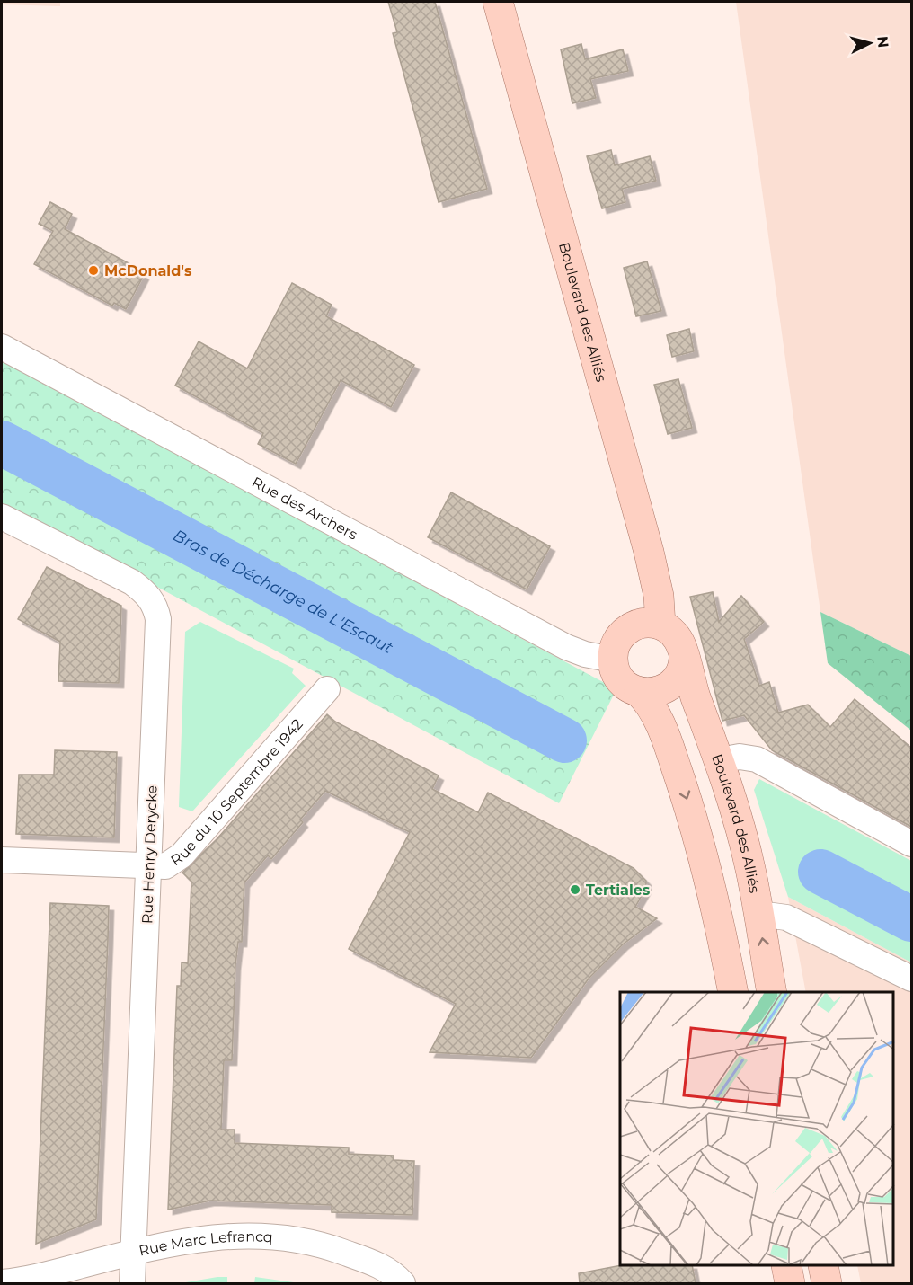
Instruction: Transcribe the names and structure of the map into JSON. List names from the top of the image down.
{
  "streets": {
    "main road": ["Boulevard des Alliés"],
    "street": [
      "Rue des Archers",
      "Rue du 10 Septembre 1942",
      "Rue Henry Derycke",
      "Rue Marc Lefrancq"
    ]
  },
  "crossings": [
    ["Boulevard des Alliés", "Rue des Archers"],
    ["Rue du 10 Septembre 1942", "Rue Henry Derycke"],
    ["Rue Henry Derycke", "Rue Marc Lefrancq"]
  ],
  "water": ["Bras de Décharge de L'Escaut"],
  "places": ["McDonald's", "Tertiales"],
  "north": "right"
}
